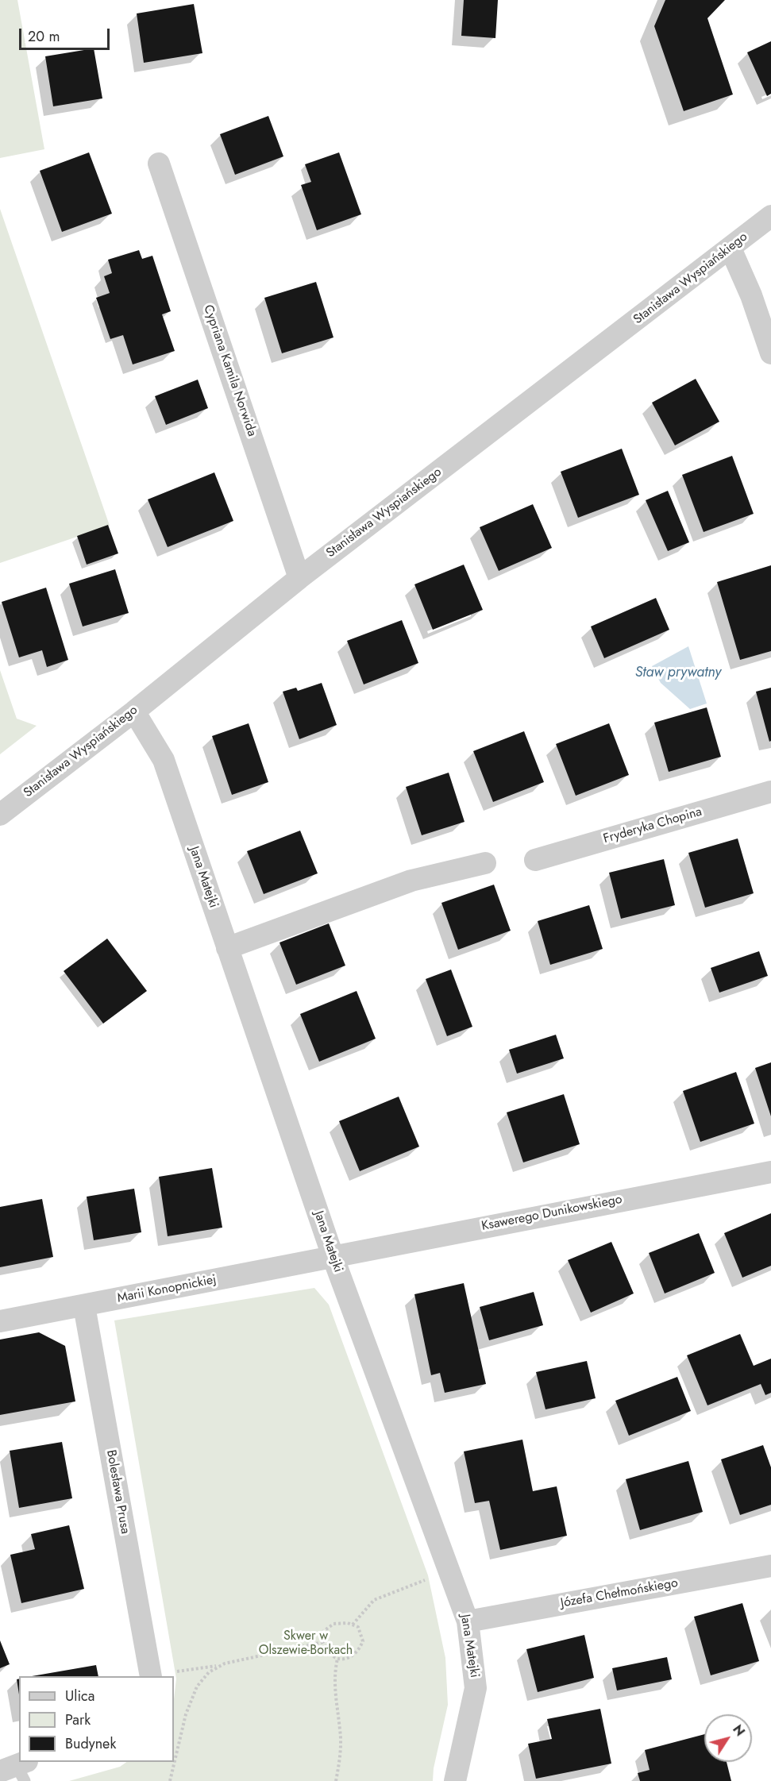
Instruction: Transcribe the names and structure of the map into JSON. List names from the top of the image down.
{
  "streets": {
    "street": [
      "Stanisława Wyspiańskiego",
      "Cypriana Kamila Norwida",
      "Fryderyka Chopina",
      "Jana Matejki",
      "Ksawerego Dunikowskiego",
      "Marii Konopnickiej",
      "Bolesława Prusa",
      "Józefa Chełmońskiego"
    ]
  },
  "crossings": [
    ["Stanisława Wyspiańskiego", "Cypriana Kamila Norwida"],
    ["Stanisława Wyspiańskiego", "Jana Matejki"],
    ["Jana Matejki", "Ksawerego Dunikowskiego"],
    ["Jana Matejki", "Marii Konopnickiej"],
    ["Jana Matejki", "Józefa Chełmońskiego"],
    ["Ksawerego Dunikowskiego", "Marii Konopnickiej"],
    ["Marii Konopnickiej", "Bolesława Prusa"]
  ],
  "water": ["Staw prywatny"],
  "parks": ["Skwer w Olszewie-Borkach"],
  "legend": ["Ulica", "Park", "Budynek"],
  "scale_bar": "20 m",
  "north": "top right"
}
